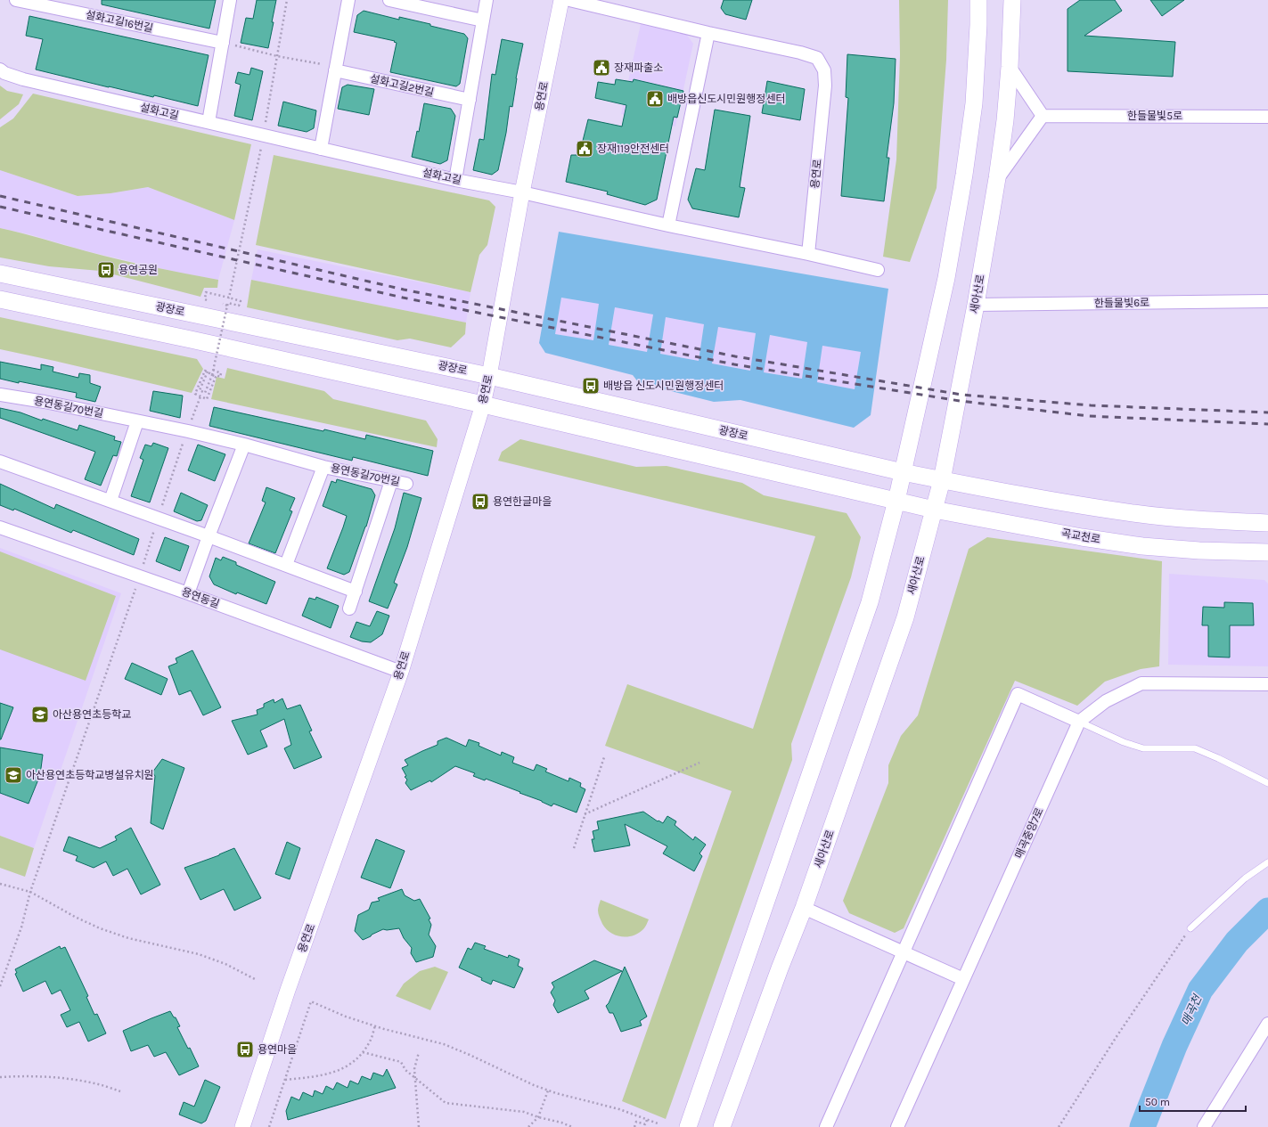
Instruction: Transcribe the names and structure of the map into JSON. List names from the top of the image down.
{
  "streets": {
    "main road": ["새아산로", "광장로", "곡교천로"],
    "street": [
      "설화고길16번길",
      "설화고길2번길",
      "용연로",
      "설화고길",
      "한들물빛5로",
      "한들물빛6로",
      "용연동길70번길",
      "용연동길",
      "매곡중앙7로"
    ]
  },
  "crossings": [
    ["용연로", "설화고길"],
    ["용연로", "광장로"],
    ["용연로", "용연동길"],
    ["새아산로", "한들물빛6로"],
    ["새아산로", "곡교천로"]
  ],
  "water": ["매곡천"],
  "places": {
    "public building": ["장재파출소", "배방읍신도시민원행정센터", "장재119안전센터"],
    "bus stop": [
      "용연공원",
      "배방읍 신도시민원행정센터",
      "용연한글마을",
      "용연마을"
    ],
    "school or university": ["아산용연초등학교", "아산용연초등학교병설유치원"]
  },
  "scale_bar": "50 m"
}
